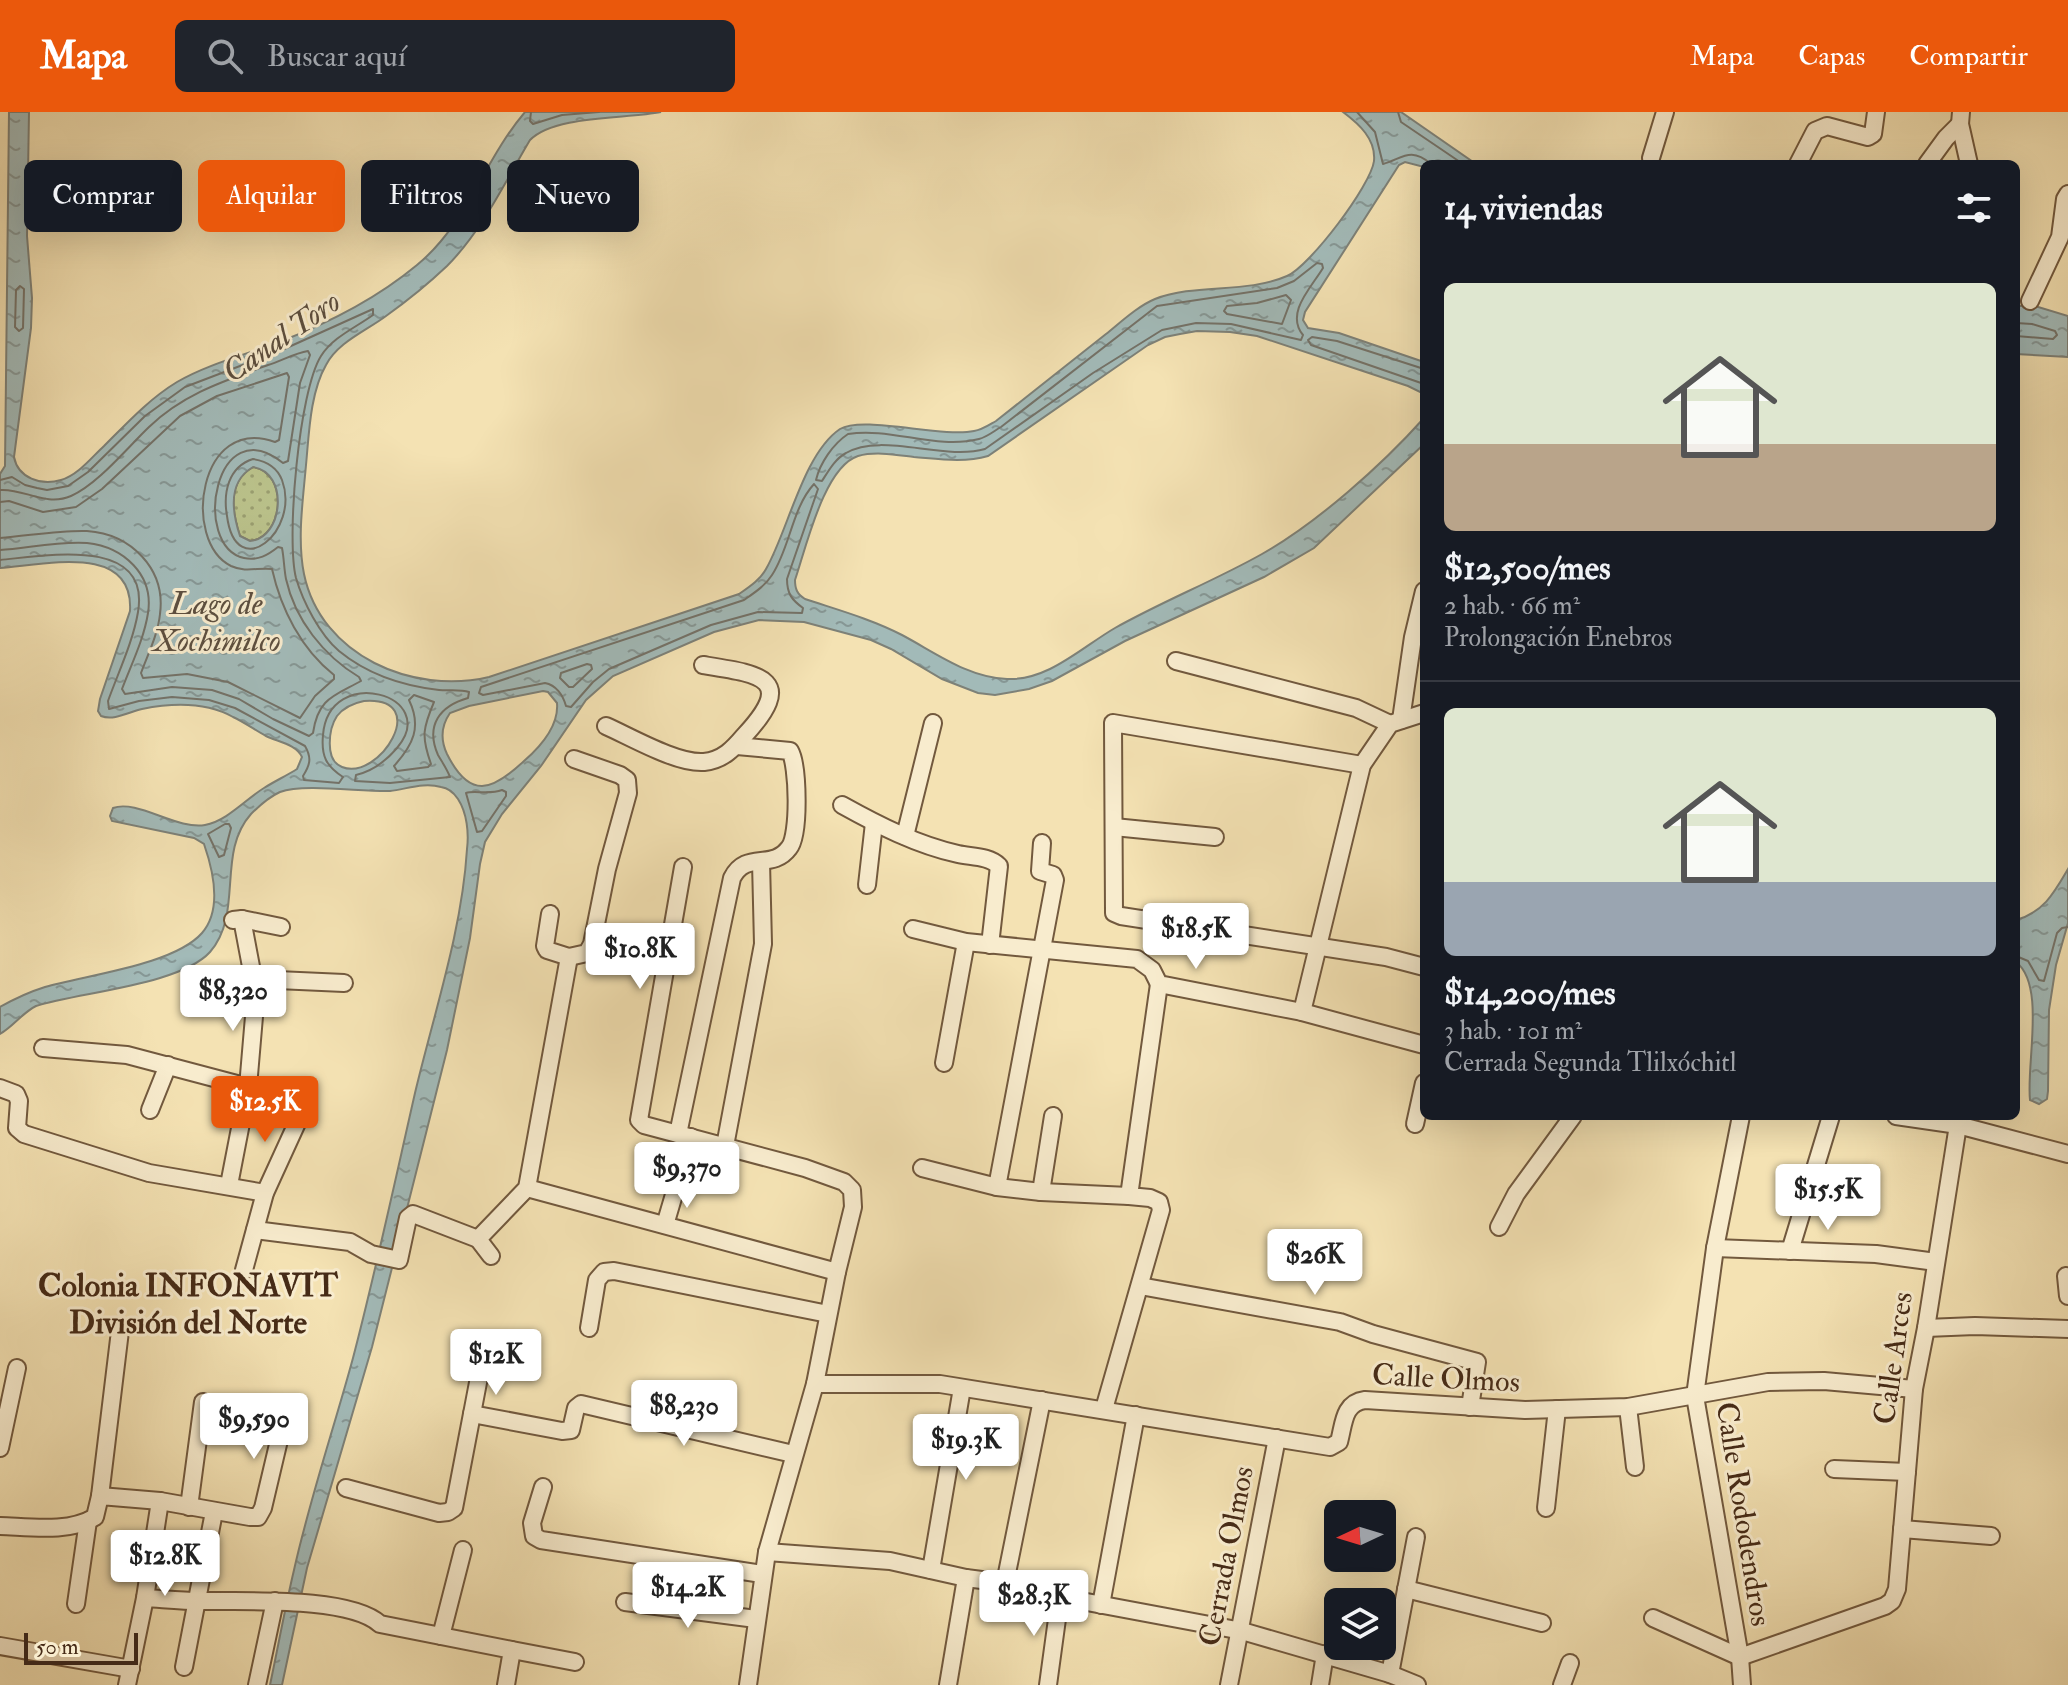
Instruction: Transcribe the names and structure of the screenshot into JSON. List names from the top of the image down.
{
  "streets": {
    "street": [
      "Calle Arces",
      "Calle Olmos",
      "Calle Rododendros",
      "Cerrada Olmos"
    ]
  },
  "crossings": [
    ["Calle Arces", "Calle Olmos"],
    ["Calle Arces", "Calle Rododendros"],
    ["Calle Olmos", "Calle Rododendros"],
    ["Calle Olmos", "Cerrada Olmos"]
  ],
  "districts": ["Colonia INFONAVIT División del Norte"],
  "water": ["Canal Toro", "Lago de Xochimilco"],
  "scale_bar": "50 m",
  "north": "left",
  "page": {
    "header": "Mapa",
    "search": "Buscar aquí",
    "nav": ["Mapa", "Capas", "Compartir"],
    "chip": [
      "Comprar",
      "Alquilar",
      "Filtros",
      "Nuevo"
    ],
    "heading": "14 viviendas",
    "list": [
      {
        "name": "$12,500/mes",
        "note": "2 hab. · 66 m² · Prolongación Enebros"
      },
      {
        "name": "$14,200/mes",
        "note": "3 hab. · 101 m² · Cerrada Segunda Tlilxóchitl"
      }
    ],
    "price": [
      "$18.5K",
      "$10.8K",
      "$8,320",
      "$12.5K",
      "$9,370",
      "$15.5K",
      "$26K",
      "$12K",
      "$8,230",
      "$9,590",
      "$19.3K",
      "$12.8K",
      "$14.2K",
      "$28.3K"
    ],
    "scale": "50 m"
  }
}
